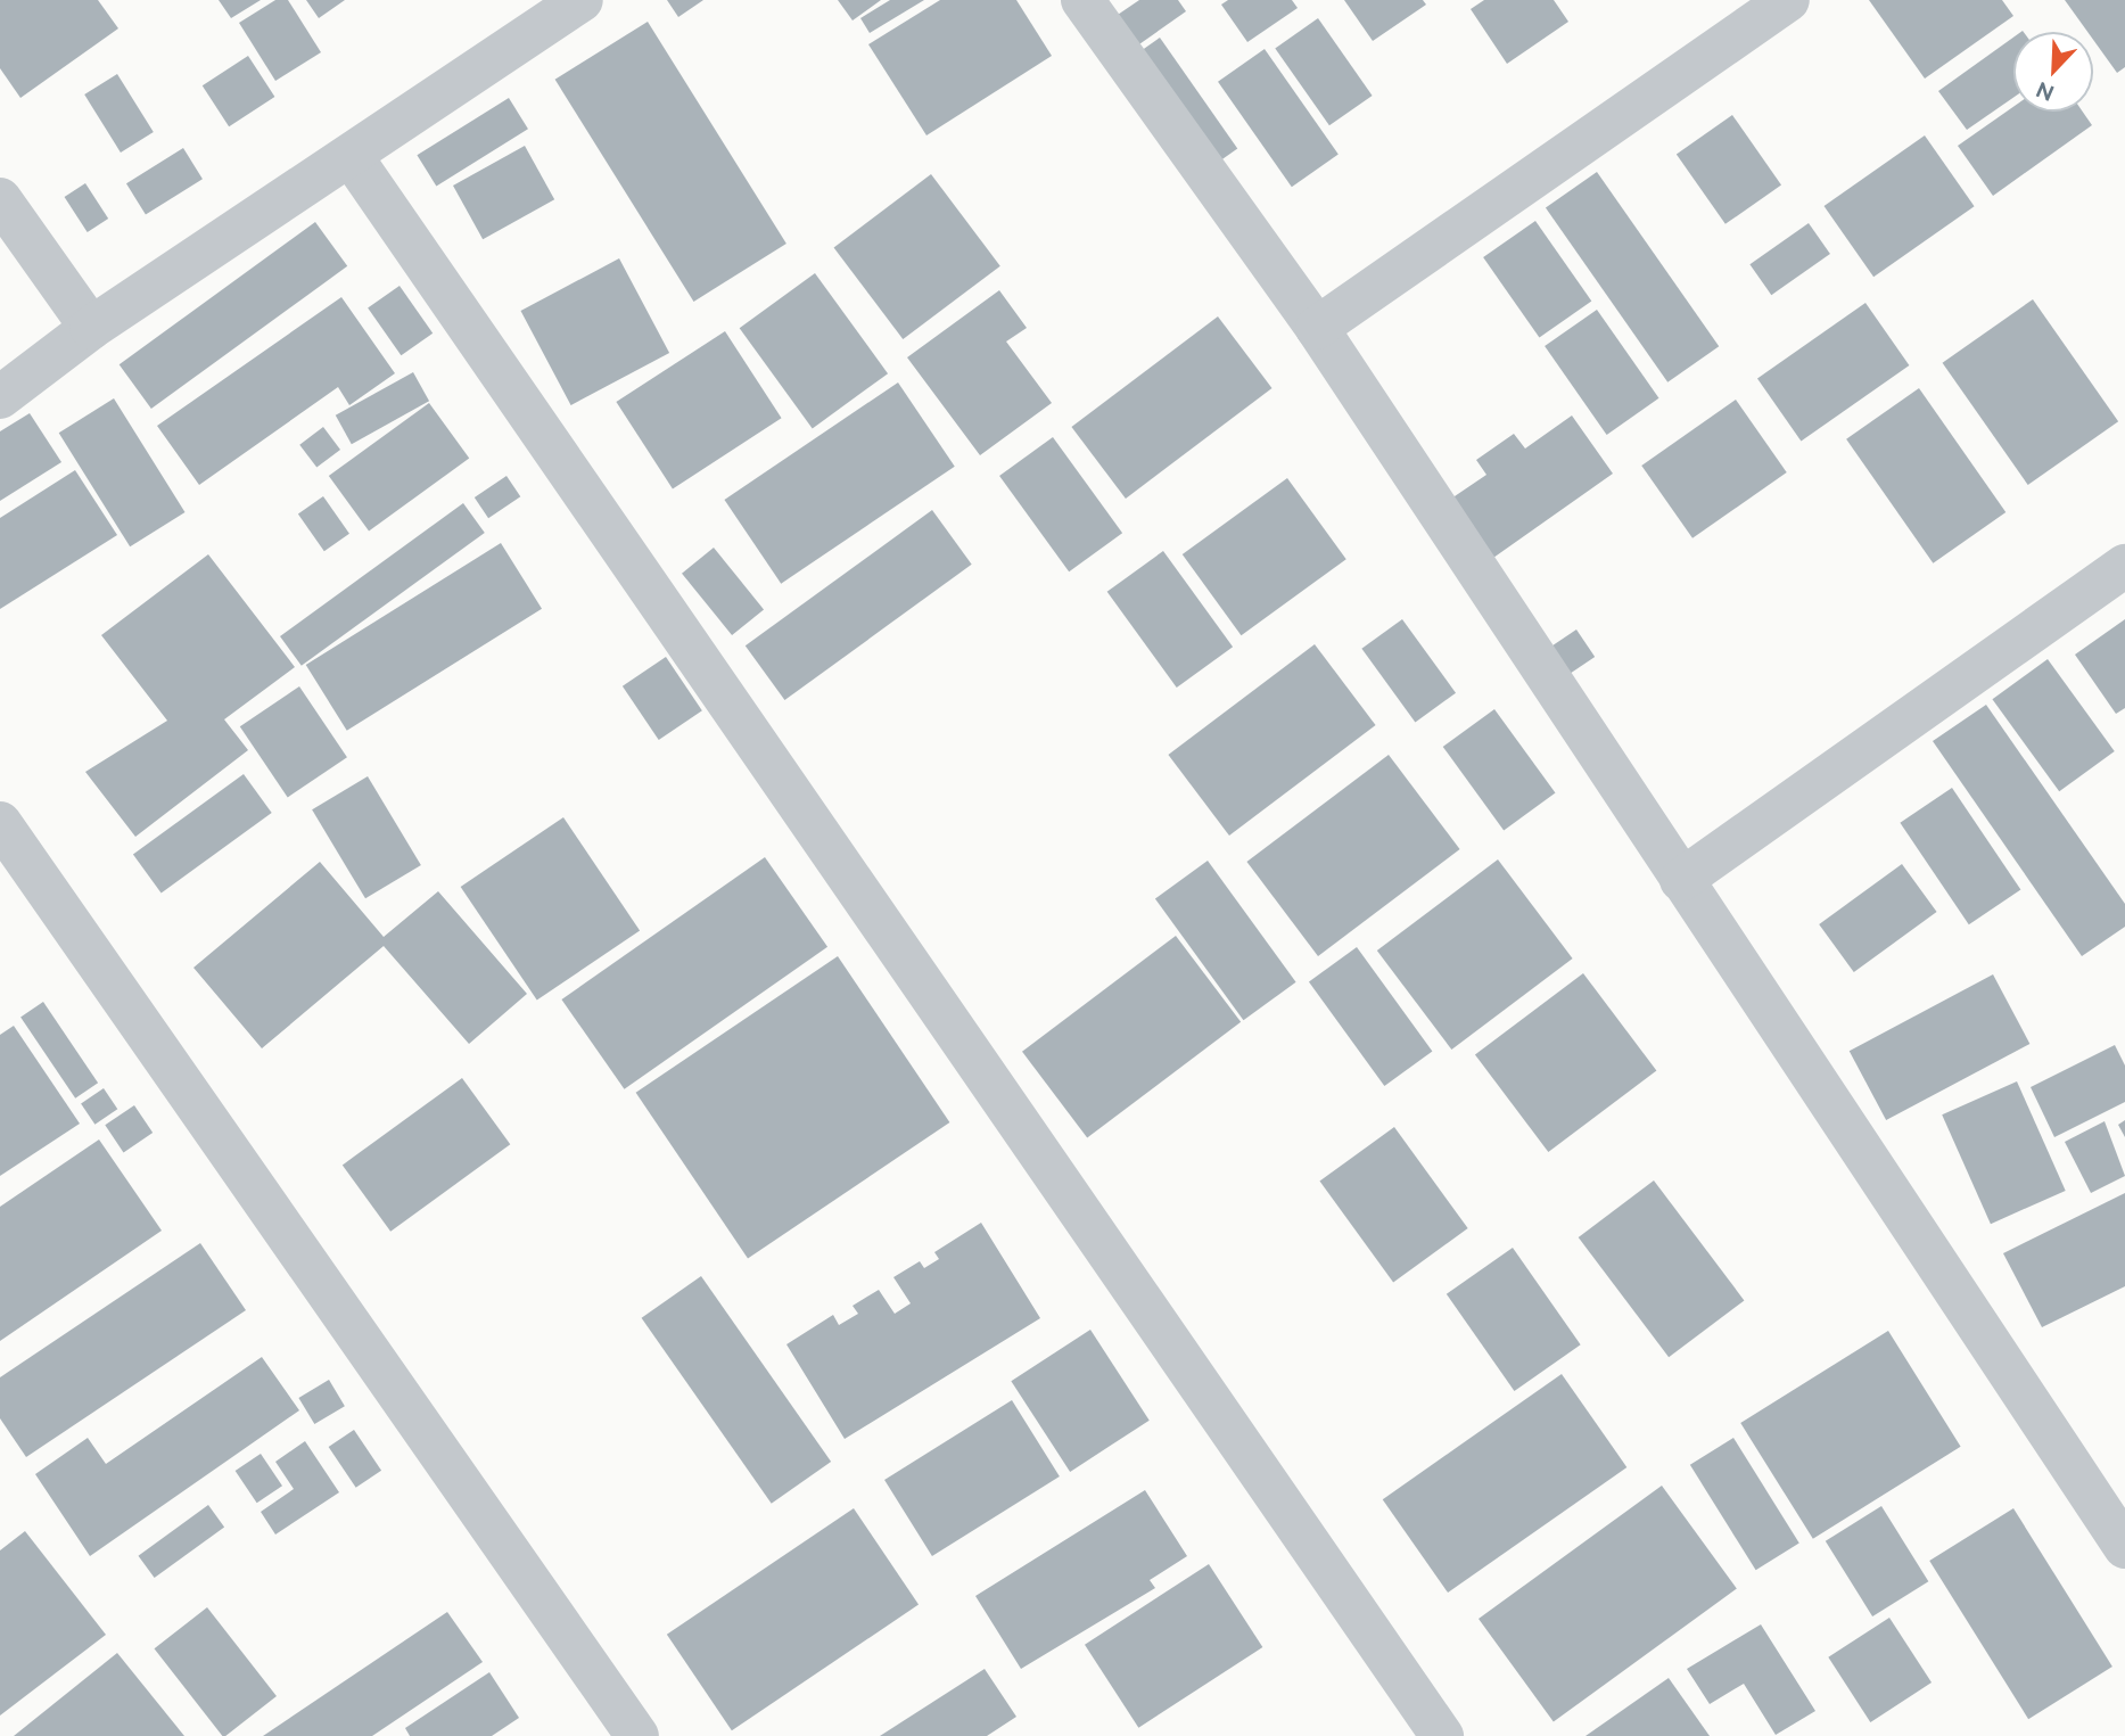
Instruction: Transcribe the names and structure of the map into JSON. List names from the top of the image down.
{
  "north": "bottom left"
}
